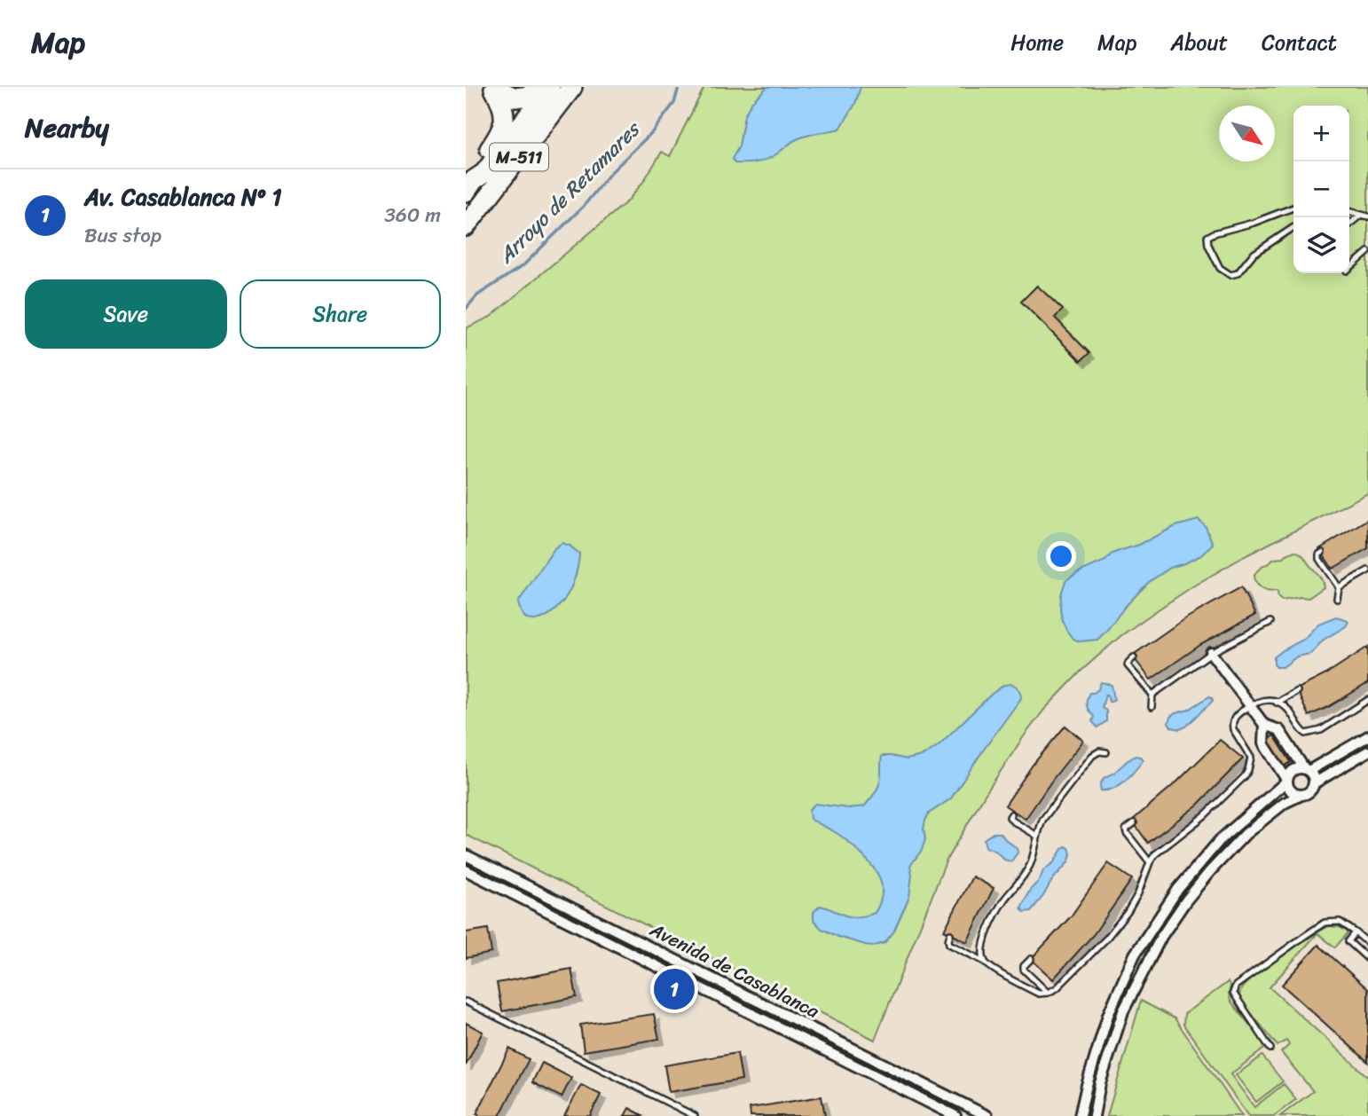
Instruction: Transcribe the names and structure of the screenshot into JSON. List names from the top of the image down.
{
  "streets": {
    "highway": ["M-511"],
    "street": ["Avenida de Casablanca"]
  },
  "water": ["Arroyo de Retamares"],
  "north": "bottom right",
  "page": {
    "header": "Map",
    "nav": [
      "Home",
      "Map",
      "About",
      "Contact"
    ],
    "heading": "Nearby",
    "map_buttons": ["+", "−"],
    "list": [
      {
        "mark": "1",
        "name": "Av. Casablanca Nº 1",
        "note": "Bus stop",
        "value": "360 m"
      }
    ],
    "buttons": ["Save", "Share"],
    "pins": "1"
  }
}
